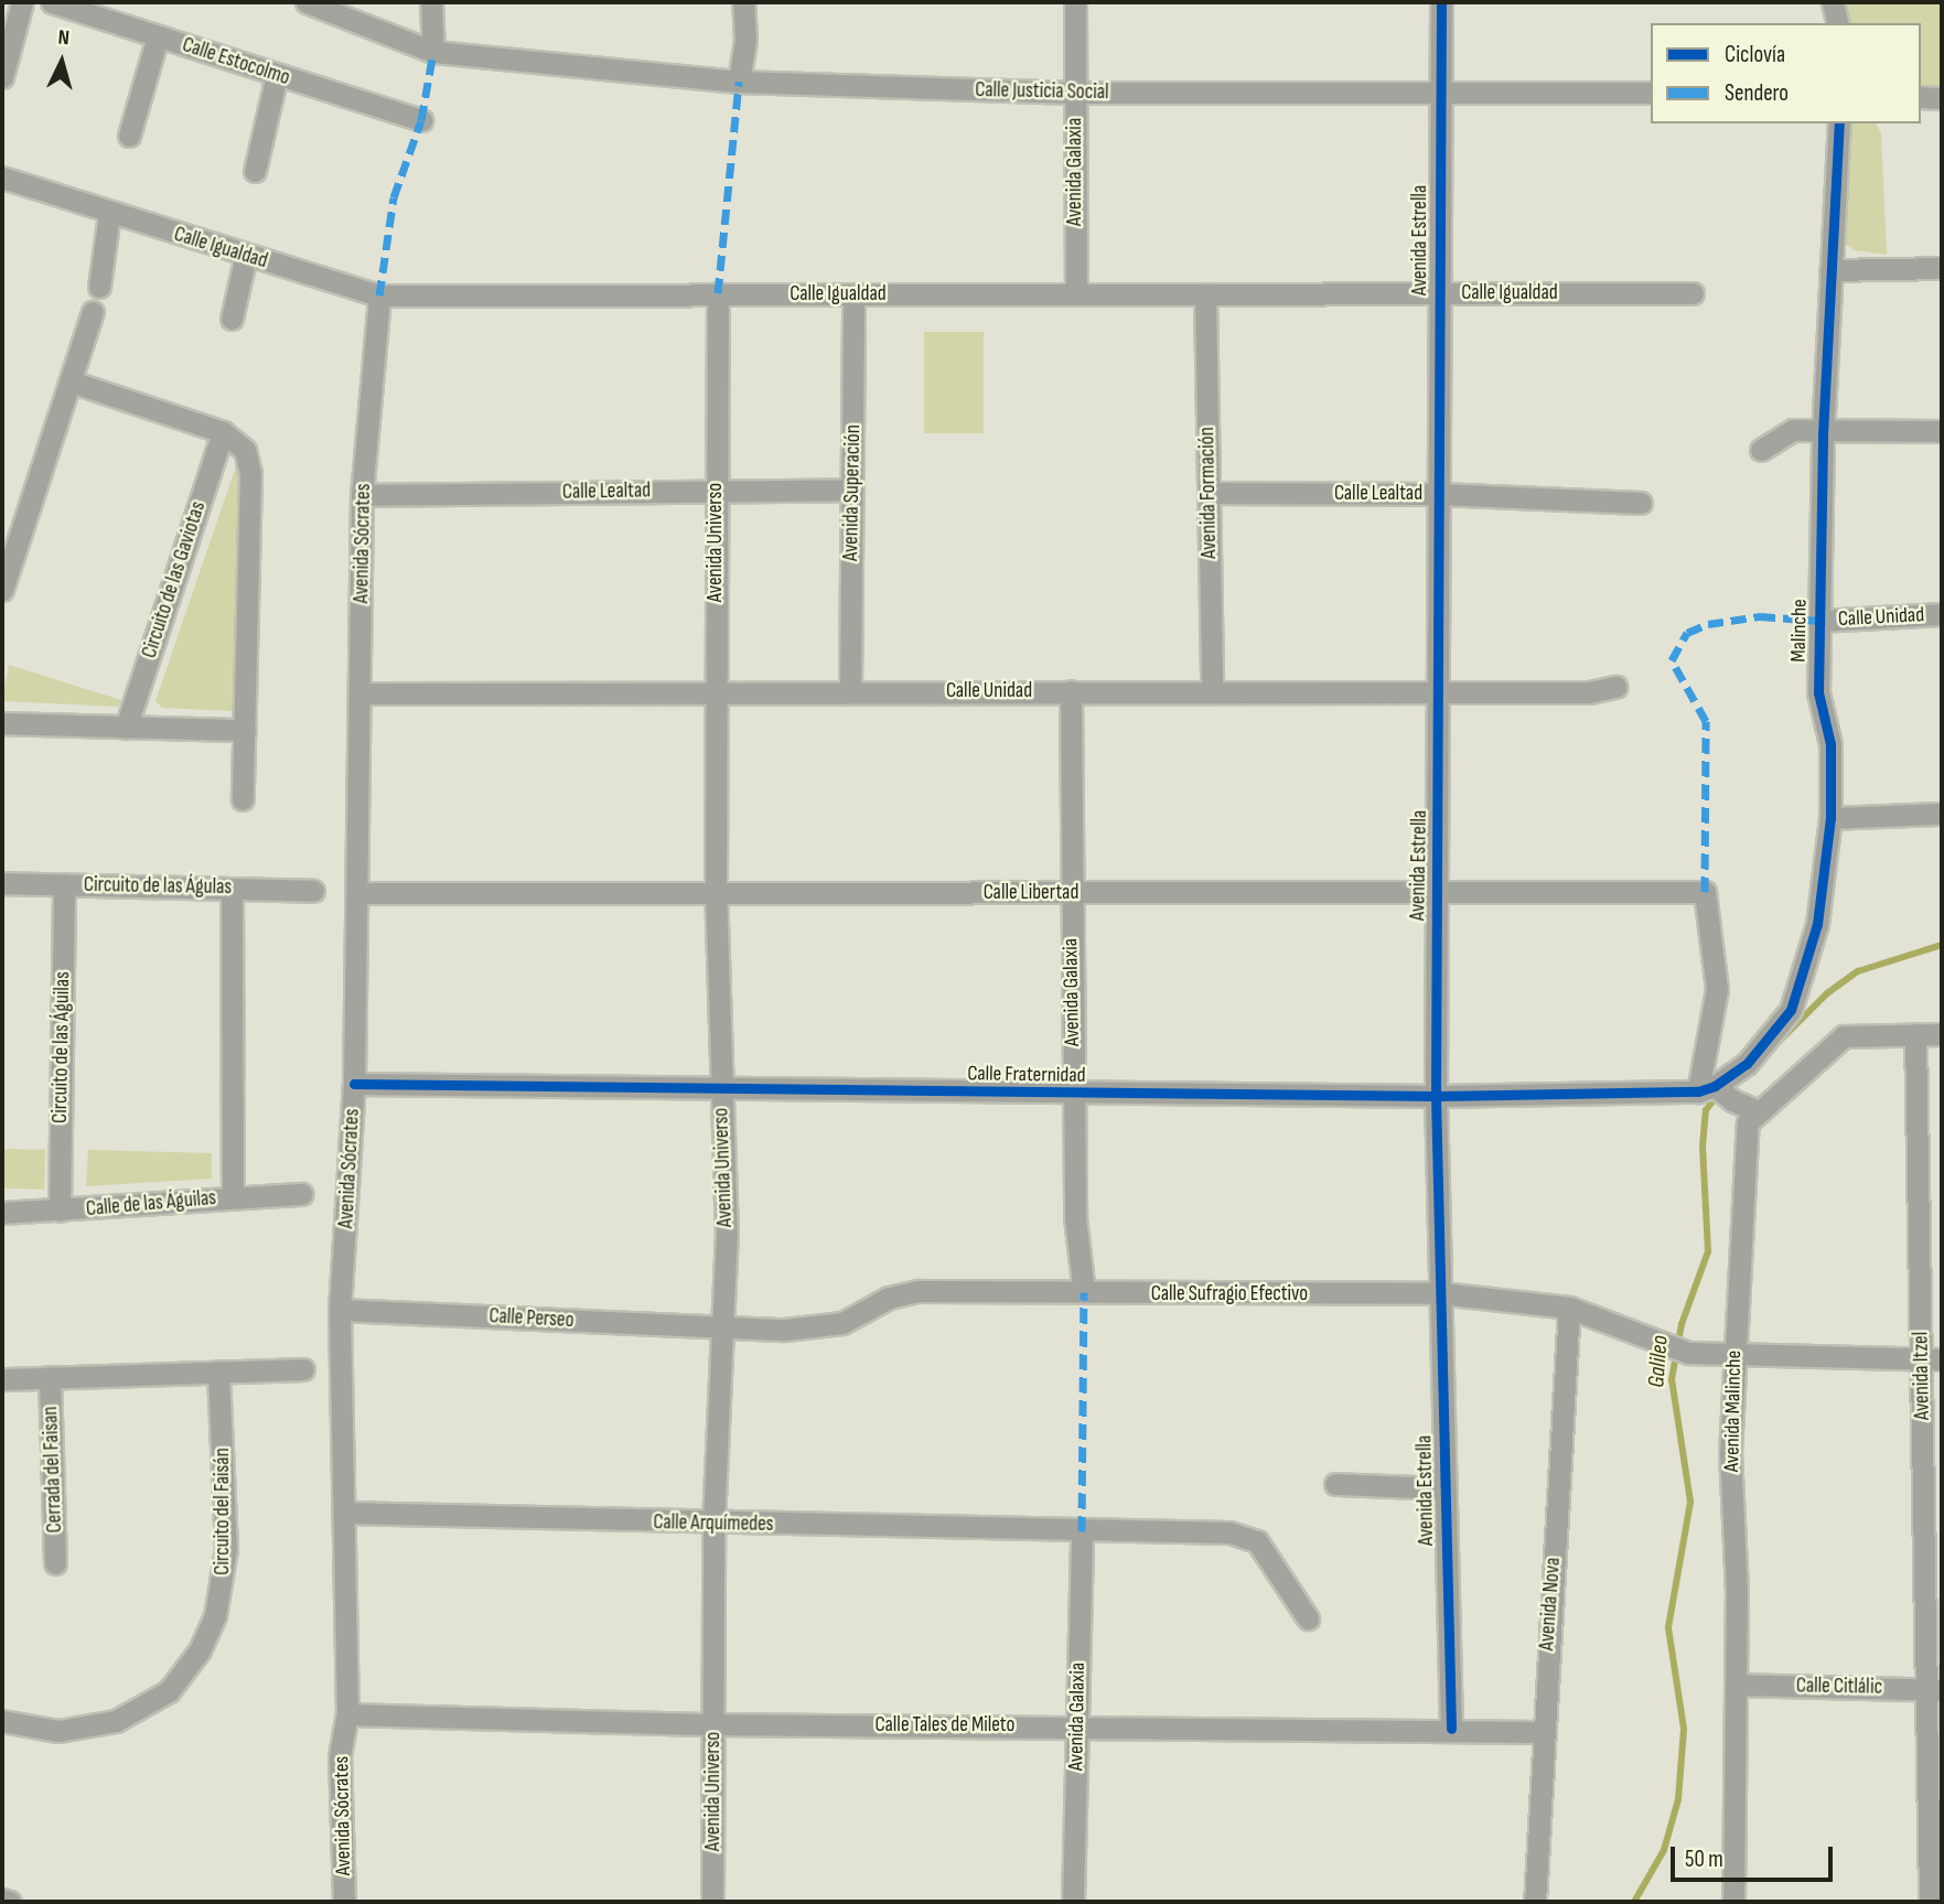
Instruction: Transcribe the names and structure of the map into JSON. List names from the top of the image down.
{
  "streets": {
    "street": [
      "Calle Estocolmo",
      "Calle Justicia Social",
      "Avenida Galaxia",
      "Avenida Estrella",
      "Calle Igualdad",
      "Calle Lealtad",
      "Avenida Superación",
      "Avenida Formación",
      "Avenida Universo",
      "Avenida Sócrates",
      "Circuito de las Gaviotas",
      "Calle Unidad",
      "Malinche",
      "Circuito de las Águlas",
      "Calle Libertad",
      "Circuito de las Águilas",
      "Calle Fraternidad",
      "Calle de las Águilas",
      "Calle Sufragio Efectivo",
      "Calle Perseo",
      "Avenida Itzel",
      "Avenida Malinche",
      "Cerrada del Faisan",
      "Circuito del Faisán",
      "Calle Arquímedes",
      "Avenida Nova",
      "Calle Citlálic",
      "Calle Tales de Mileto"
    ]
  },
  "crossings": [
    ["Calle Justicia Social", "Avenida Galaxia"],
    ["Calle Justicia Social", "Avenida Estrella"],
    ["Avenida Galaxia", "Calle Igualdad"],
    ["Avenida Galaxia", "Calle Unidad"],
    ["Avenida Galaxia", "Calle Libertad"],
    ["Avenida Galaxia", "Calle Fraternidad"],
    ["Avenida Galaxia", "Calle Sufragio Efectivo"],
    ["Avenida Galaxia", "Calle Arquímedes"],
    ["Avenida Galaxia", "Calle Tales de Mileto"],
    ["Avenida Estrella", "Calle Igualdad"],
    ["Avenida Estrella", "Calle Lealtad"],
    ["Avenida Estrella", "Calle Unidad"],
    ["Avenida Estrella", "Calle Libertad"],
    ["Avenida Estrella", "Calle Fraternidad"],
    ["Avenida Estrella", "Calle Sufragio Efectivo"],
    ["Avenida Estrella", "Calle Tales de Mileto"],
    ["Calle Igualdad", "Avenida Superación"],
    ["Calle Igualdad", "Avenida Formación"],
    ["Calle Igualdad", "Avenida Universo"],
    ["Calle Igualdad", "Avenida Sócrates"],
    ["Calle Lealtad", "Avenida Superación"],
    ["Calle Lealtad", "Avenida Formación"],
    ["Calle Lealtad", "Avenida Universo"],
    ["Calle Lealtad", "Avenida Sócrates"],
    ["Avenida Superación", "Calle Unidad"],
    ["Avenida Formación", "Calle Unidad"],
    ["Avenida Universo", "Calle Unidad"],
    ["Avenida Universo", "Calle Libertad"],
    ["Avenida Universo", "Calle Fraternidad"],
    ["Avenida Universo", "Calle Sufragio Efectivo"],
    ["Avenida Universo", "Calle Perseo"],
    ["Avenida Universo", "Calle Arquímedes"],
    ["Avenida Universo", "Calle Tales de Mileto"],
    ["Avenida Sócrates", "Calle Unidad"],
    ["Avenida Sócrates", "Calle Libertad"],
    ["Avenida Sócrates", "Calle Fraternidad"],
    ["Avenida Sócrates", "Calle Perseo"],
    ["Avenida Sócrates", "Calle Arquímedes"],
    ["Avenida Sócrates", "Calle Tales de Mileto"],
    ["Calle Unidad", "Malinche"],
    ["Malinche", "Calle Libertad"],
    ["Malinche", "Calle Fraternidad"],
    ["Circuito de las Águlas", "Circuito de las Águilas"],
    ["Calle Libertad", "Calle Fraternidad"],
    ["Circuito de las Águilas", "Calle de las Águilas"],
    ["Calle Sufragio Efectivo", "Calle Perseo"],
    ["Calle Sufragio Efectivo", "Avenida Itzel"],
    ["Calle Sufragio Efectivo", "Avenida Malinche"],
    ["Calle Sufragio Efectivo", "Avenida Nova"],
    ["Avenida Itzel", "Avenida Malinche"],
    ["Avenida Itzel", "Calle Citlálic"],
    ["Avenida Malinche", "Calle Citlálic"],
    ["Avenida Nova", "Calle Tales de Mileto"]
  ],
  "water": ["Galileo"],
  "legend": ["Ciclovía", "Sendero"],
  "scale_bar": "50 m",
  "north": "top"
}
